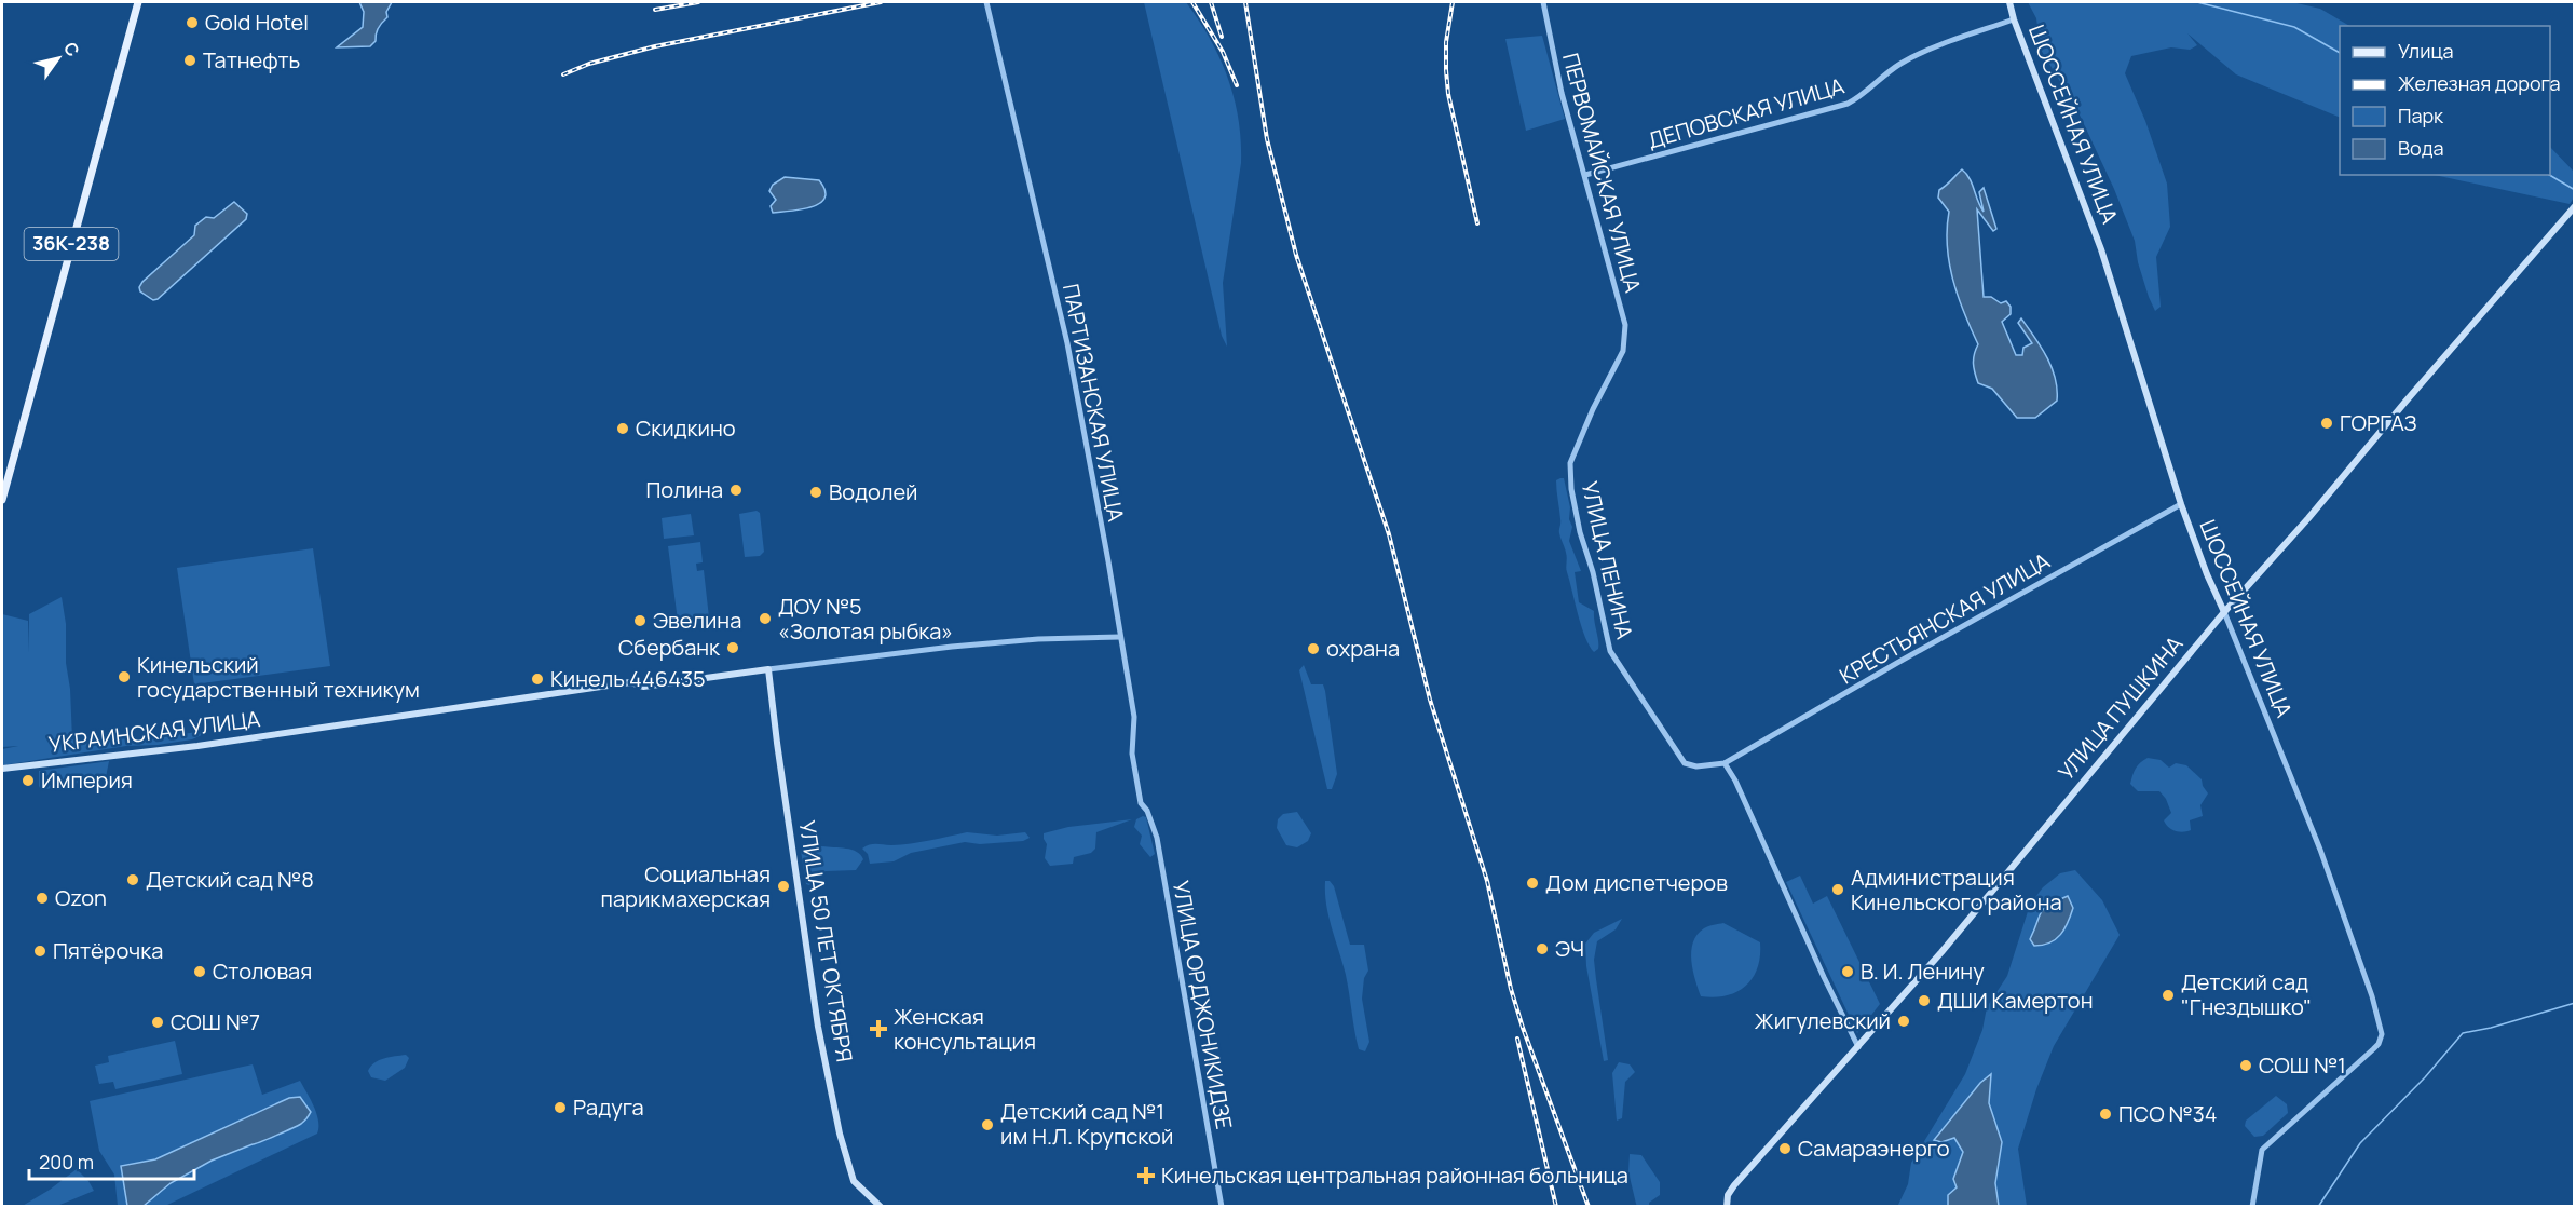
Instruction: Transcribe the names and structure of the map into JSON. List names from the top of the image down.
{
  "streets": {
    "main road": [
      "ШОССЕЙНАЯ УЛИЦА",
      "36К-238",
      "УЛИЦА ПУШКИНА",
      "УКРАИНСКАЯ УЛИЦА",
      "УЛИЦА 50 ЛЕТ ОКТЯБРЯ"
    ],
    "street": [
      "ДЕПОВСКАЯ УЛИЦА",
      "ПЕРВОМАЙСКАЯ УЛИЦА",
      "ПАРТИЗАНСКАЯ УЛИЦА",
      "УЛИЦА ЛЕНИНА",
      "КРЕСТЬЯНСКАЯ УЛИЦА",
      "УЛИЦА ОРДЖОНИКИДЗЕ"
    ]
  },
  "crossings": [
    ["ДЕПОВСКАЯ УЛИЦА", "ШОССЕЙНАЯ УЛИЦА"],
    ["ДЕПОВСКАЯ УЛИЦА", "ПЕРВОМАЙСКАЯ УЛИЦА"],
    ["ШОССЕЙНАЯ УЛИЦА", "КРЕСТЬЯНСКАЯ УЛИЦА"],
    ["ШОССЕЙНАЯ УЛИЦА", "УЛИЦА ПУШКИНА"],
    ["ПЕРВОМАЙСКАЯ УЛИЦА", "УЛИЦА ЛЕНИНА"],
    ["ПАРТИЗАНСКАЯ УЛИЦА", "УКРАИНСКАЯ УЛИЦА"],
    ["ПАРТИЗАНСКАЯ УЛИЦА", "УЛИЦА ОРДЖОНИКИДЗЕ"],
    ["УЛИЦА ЛЕНИНА", "КРЕСТЬЯНСКАЯ УЛИЦА"],
    ["УКРАИНСКАЯ УЛИЦА", "УЛИЦА 50 ЛЕТ ОКТЯБРЯ"]
  ],
  "places": {
    "other": [
      "Gold Hotel",
      "Татнефть",
      "ГОРГАЗ",
      "Скидкино",
      "Полина",
      "Водолей",
      "ДОУ №5 «Золотая рыбка»",
      "Эвелина",
      "Сбербанк",
      "охрана",
      "Кинельский государственный техникум",
      "Кинель 446435",
      "Империя",
      "Детский сад №8",
      "Дом диспетчеров",
      "Социальная парикмахерская",
      "Администрация Кинельского района",
      "Ozon",
      "ЭЧ",
      "Пятёрочка",
      "Столовая",
      "В. И. Ленину",
      "Детский сад \"Гнездышко\"",
      "ДШИ Камертон",
      "Жигулевский",
      "СОШ №7",
      "СОШ №1",
      "Радуга",
      "ПСО №34",
      "Детский сад №1 им Н.Л. Крупской",
      "Самараэнерго"
    ],
    "health": ["Женская консультация", "Кинельская центральная районная больница"]
  },
  "legend": [
    "Улица",
    "Железная дорога",
    "Парк",
    "Вода"
  ],
  "scale_bar": "200 m",
  "north": "top right"
}
